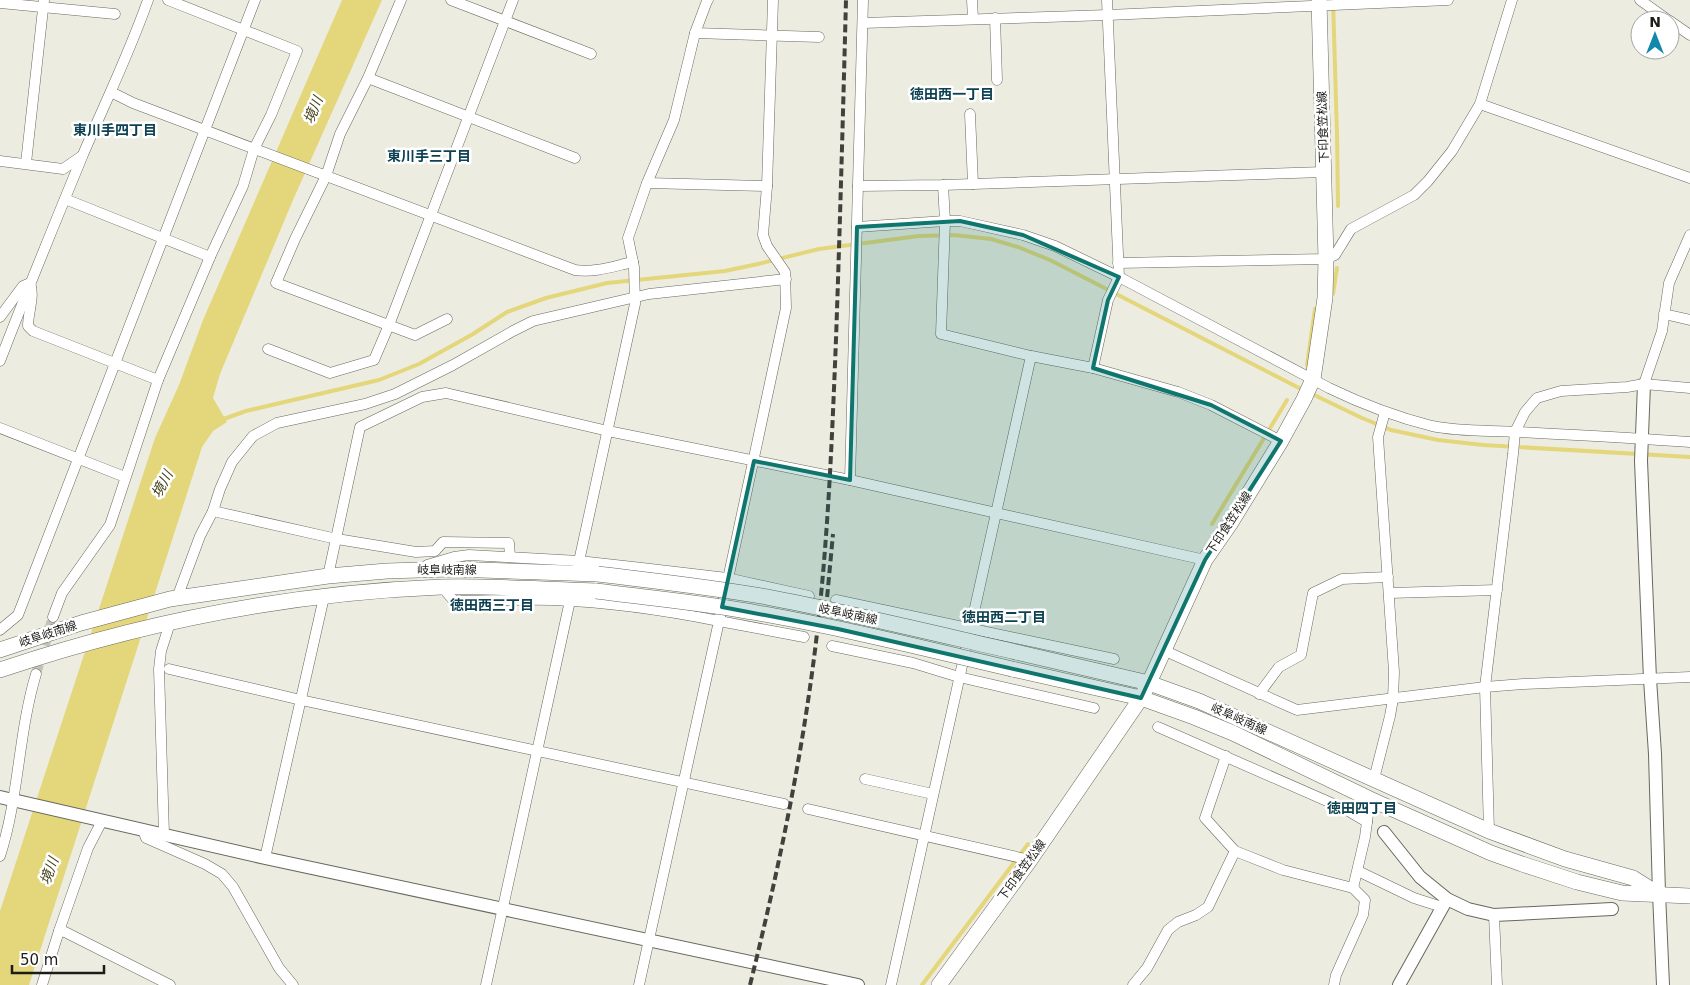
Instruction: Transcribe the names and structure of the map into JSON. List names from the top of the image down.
{
  "streets": {
    "main road": ["下印食笠松線", "岐阜岐南線"]
  },
  "crossings": [
    ["下印食笠松線", "岐阜岐南線"]
  ],
  "districts": [
    "徳田西一丁目",
    "東川手四丁目",
    "東川手三丁目",
    "徳田西三丁目",
    "徳田西二丁目",
    "徳田四丁目"
  ],
  "water": ["境川"],
  "scale_bar": "50 m",
  "north": "top"
}
